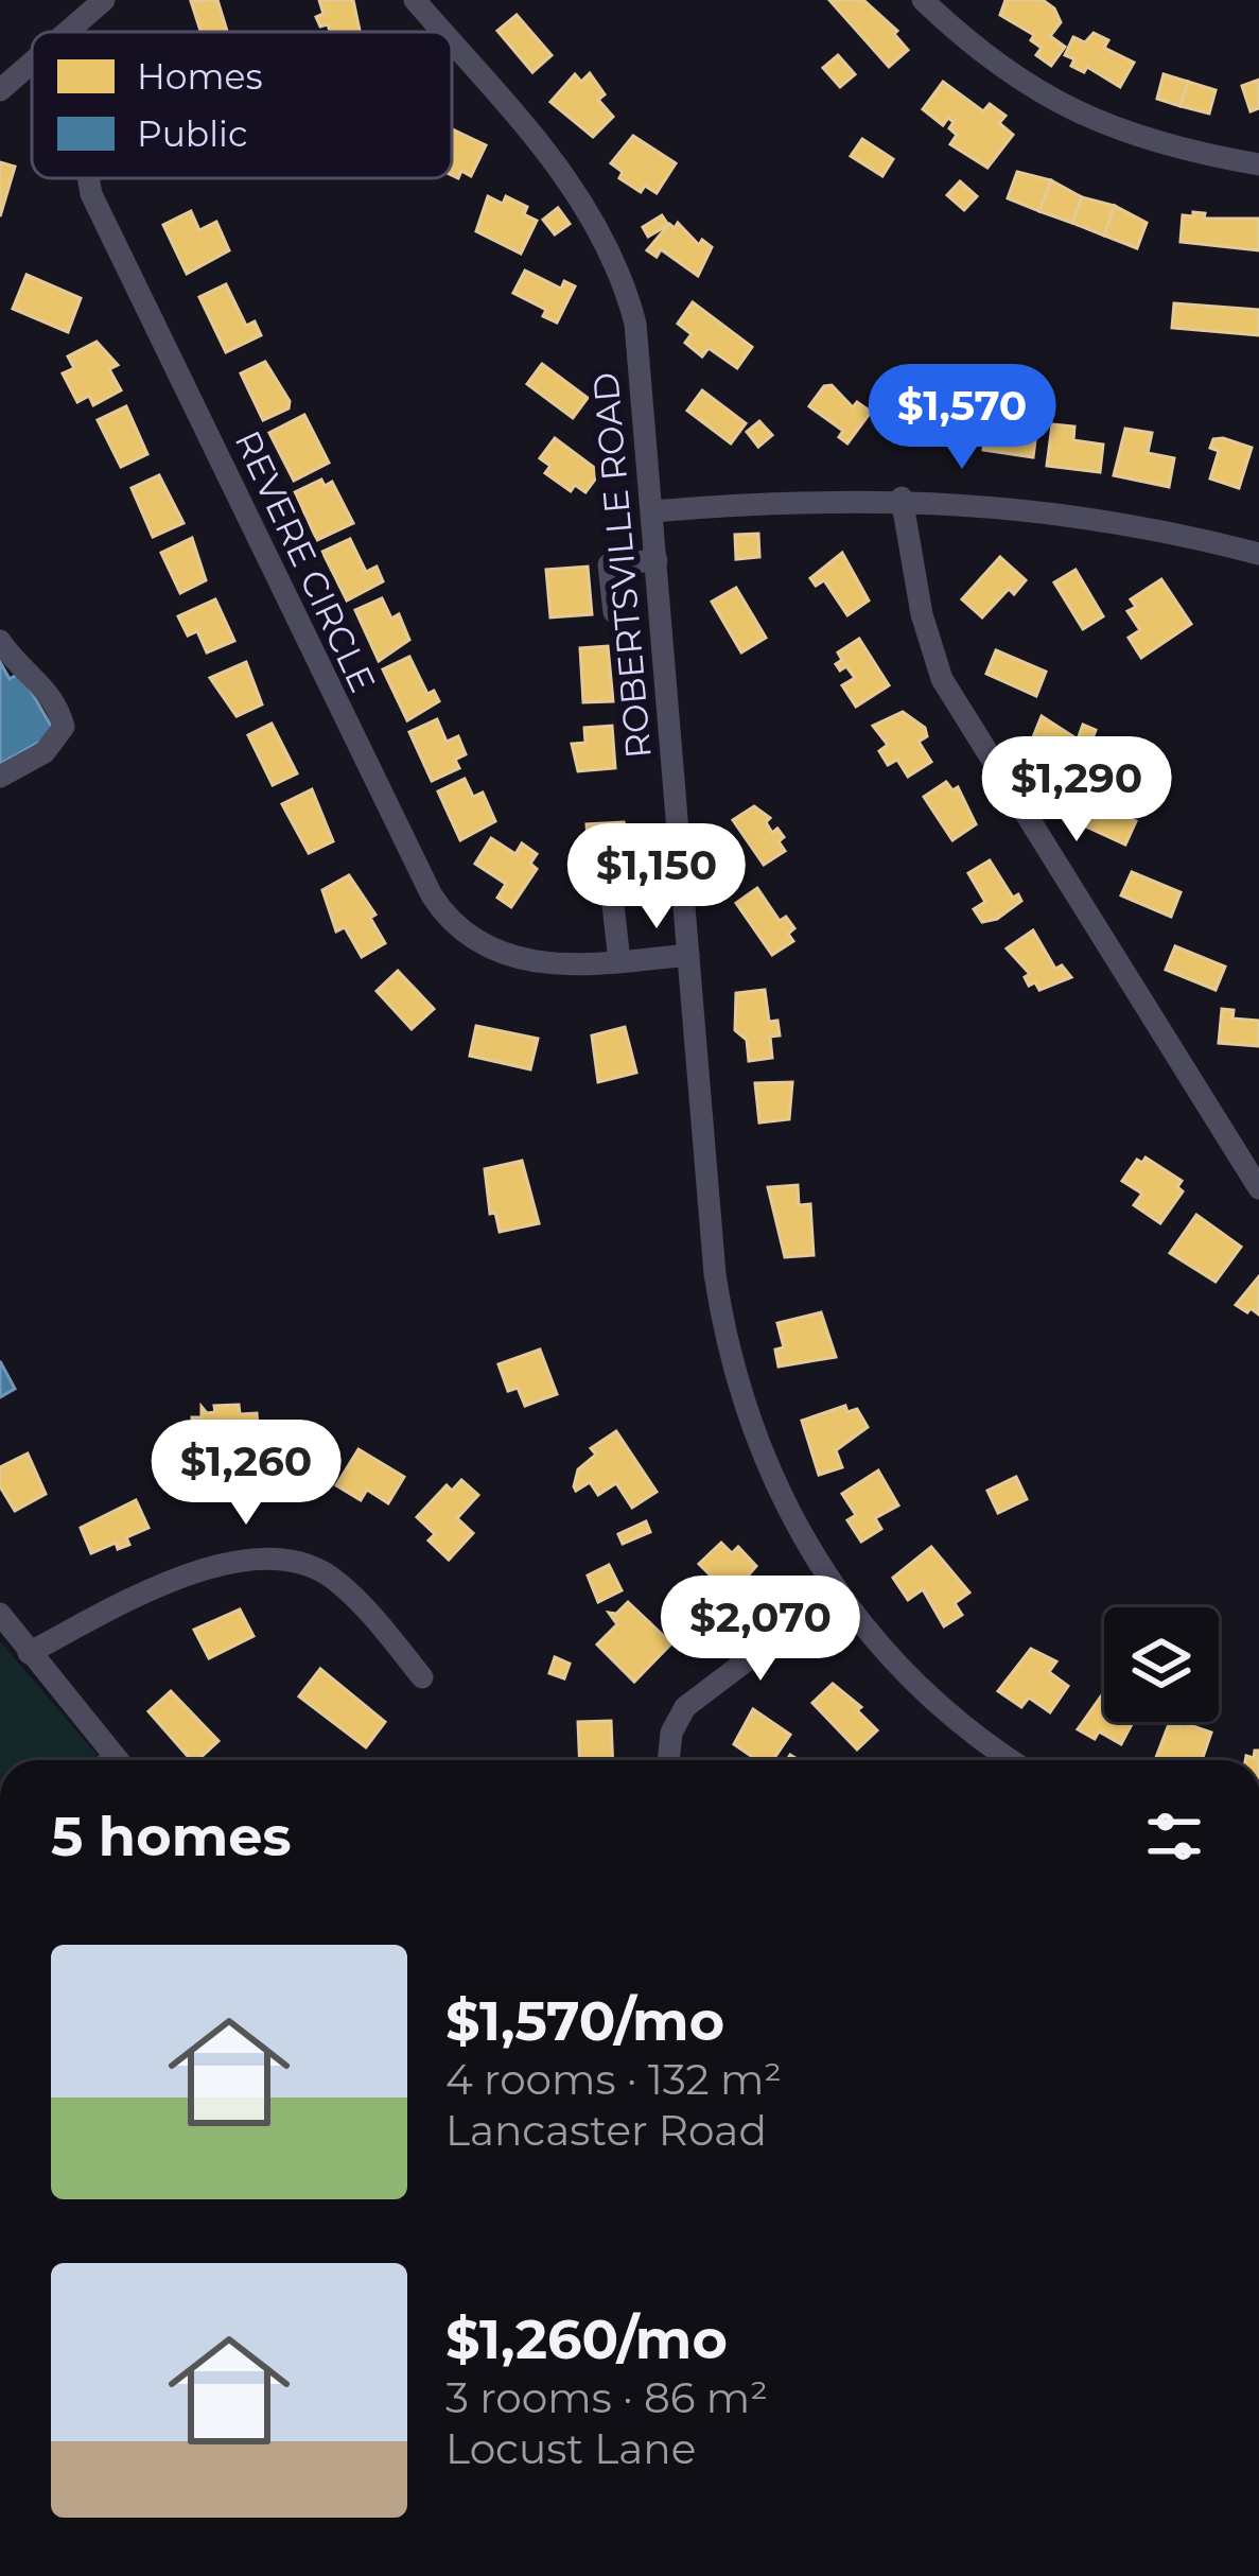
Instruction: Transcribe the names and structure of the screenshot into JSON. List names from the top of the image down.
{
  "streets": {
    "street": ["REVERE CIRCLE", "ROBERTSVILLE ROAD"]
  },
  "crossings": [
    ["REVERE CIRCLE", "ROBERTSVILLE ROAD"]
  ],
  "legend": ["Homes", "Public"],
  "page": {
    "price": [
      "$1,570",
      "$1,290",
      "$1,150",
      "$1,260",
      "$2,070"
    ],
    "heading": "5 homes",
    "list": [
      {
        "name": "$1,570/mo",
        "note": "4 rooms · 132 m² · Lancaster Road"
      },
      {
        "name": "$1,260/mo",
        "note": "3 rooms · 86 m² · Locust Lane"
      }
    ]
  }
}
